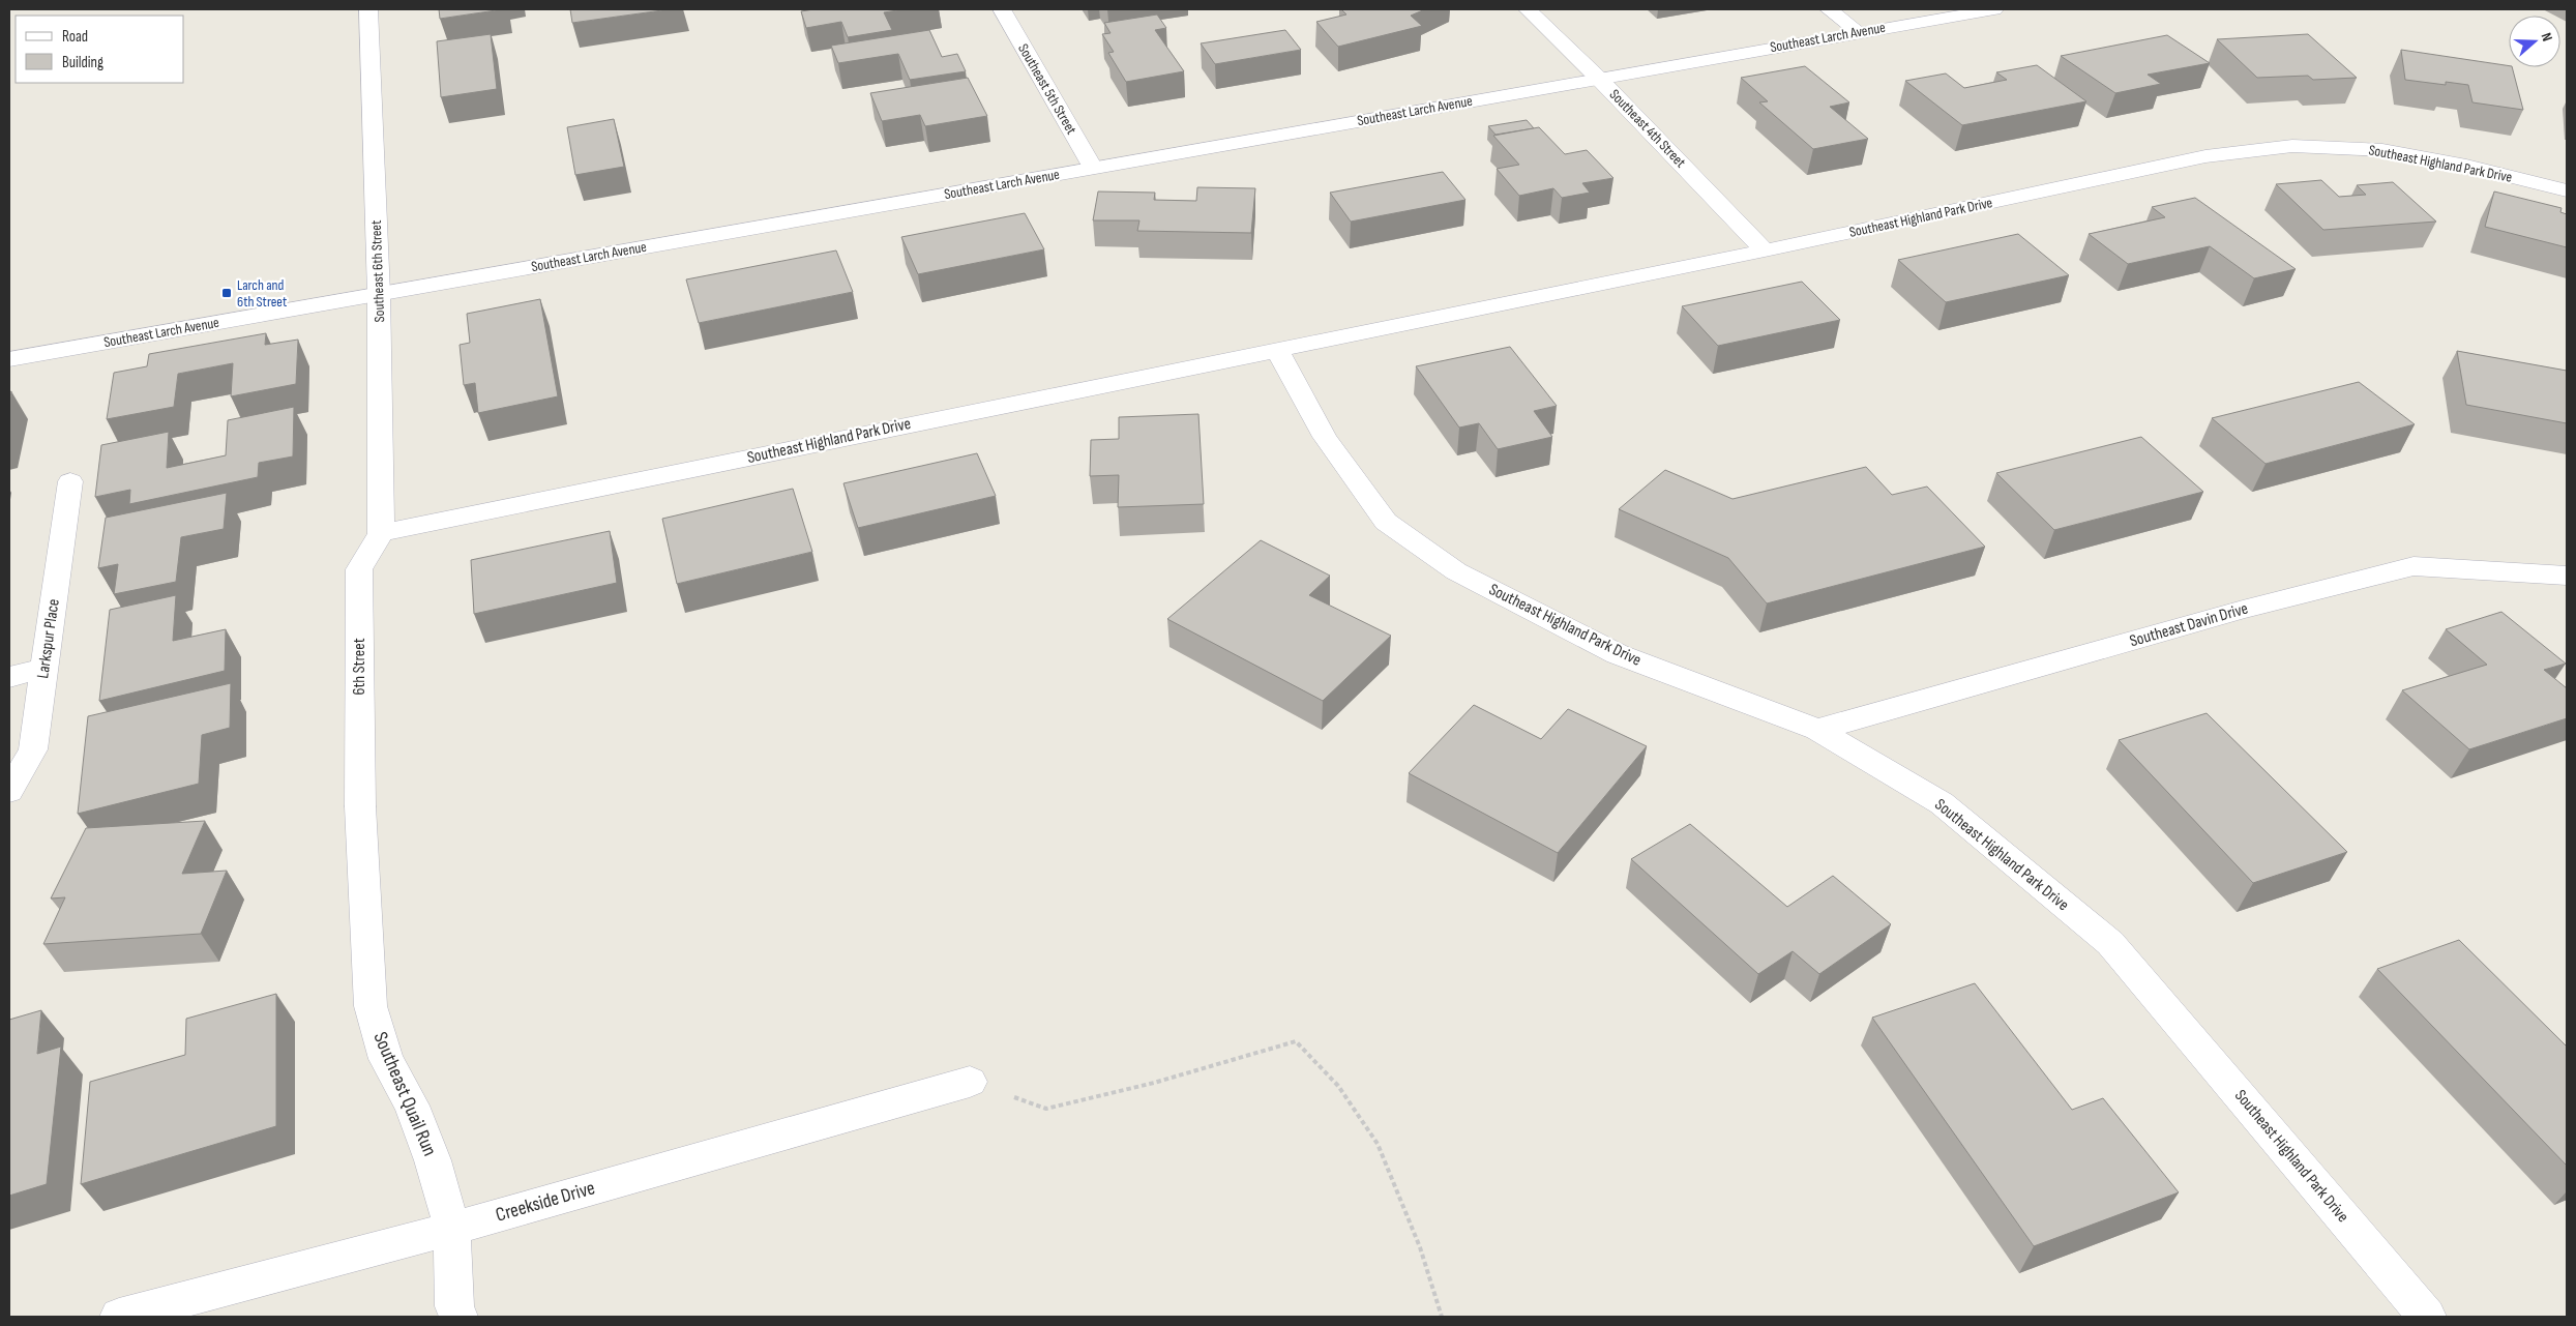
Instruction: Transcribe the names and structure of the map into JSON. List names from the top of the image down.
{
  "streets": {
    "street": [
      "Southeast Larch Avenue",
      "Southeast 5th Street",
      "Southeast 4th Street",
      "Southeast Highland Park Drive",
      "Southeast 6th Street",
      "Southeast Davin Drive",
      "Larkspur Place",
      "6th Street",
      "Southeast Quail Run",
      "Creekside Drive"
    ]
  },
  "crossings": [
    ["Southeast Larch Avenue", "Southeast 5th Street"],
    ["Southeast Larch Avenue", "Southeast 4th Street"],
    ["Southeast Larch Avenue", "Southeast 6th Street"],
    ["Southeast 4th Street", "Southeast Highland Park Drive"],
    ["Southeast Highland Park Drive", "Southeast 6th Street"],
    ["Southeast Highland Park Drive", "Southeast Davin Drive"],
    ["Southeast Highland Park Drive", "6th Street"],
    ["Southeast 6th Street", "6th Street"],
    ["6th Street", "Southeast Quail Run"],
    ["Southeast Quail Run", "Creekside Drive"]
  ],
  "places": {
    "transit": ["Larch and 6th Street"]
  },
  "legend": ["Road", "Building"],
  "north": "right"
}
